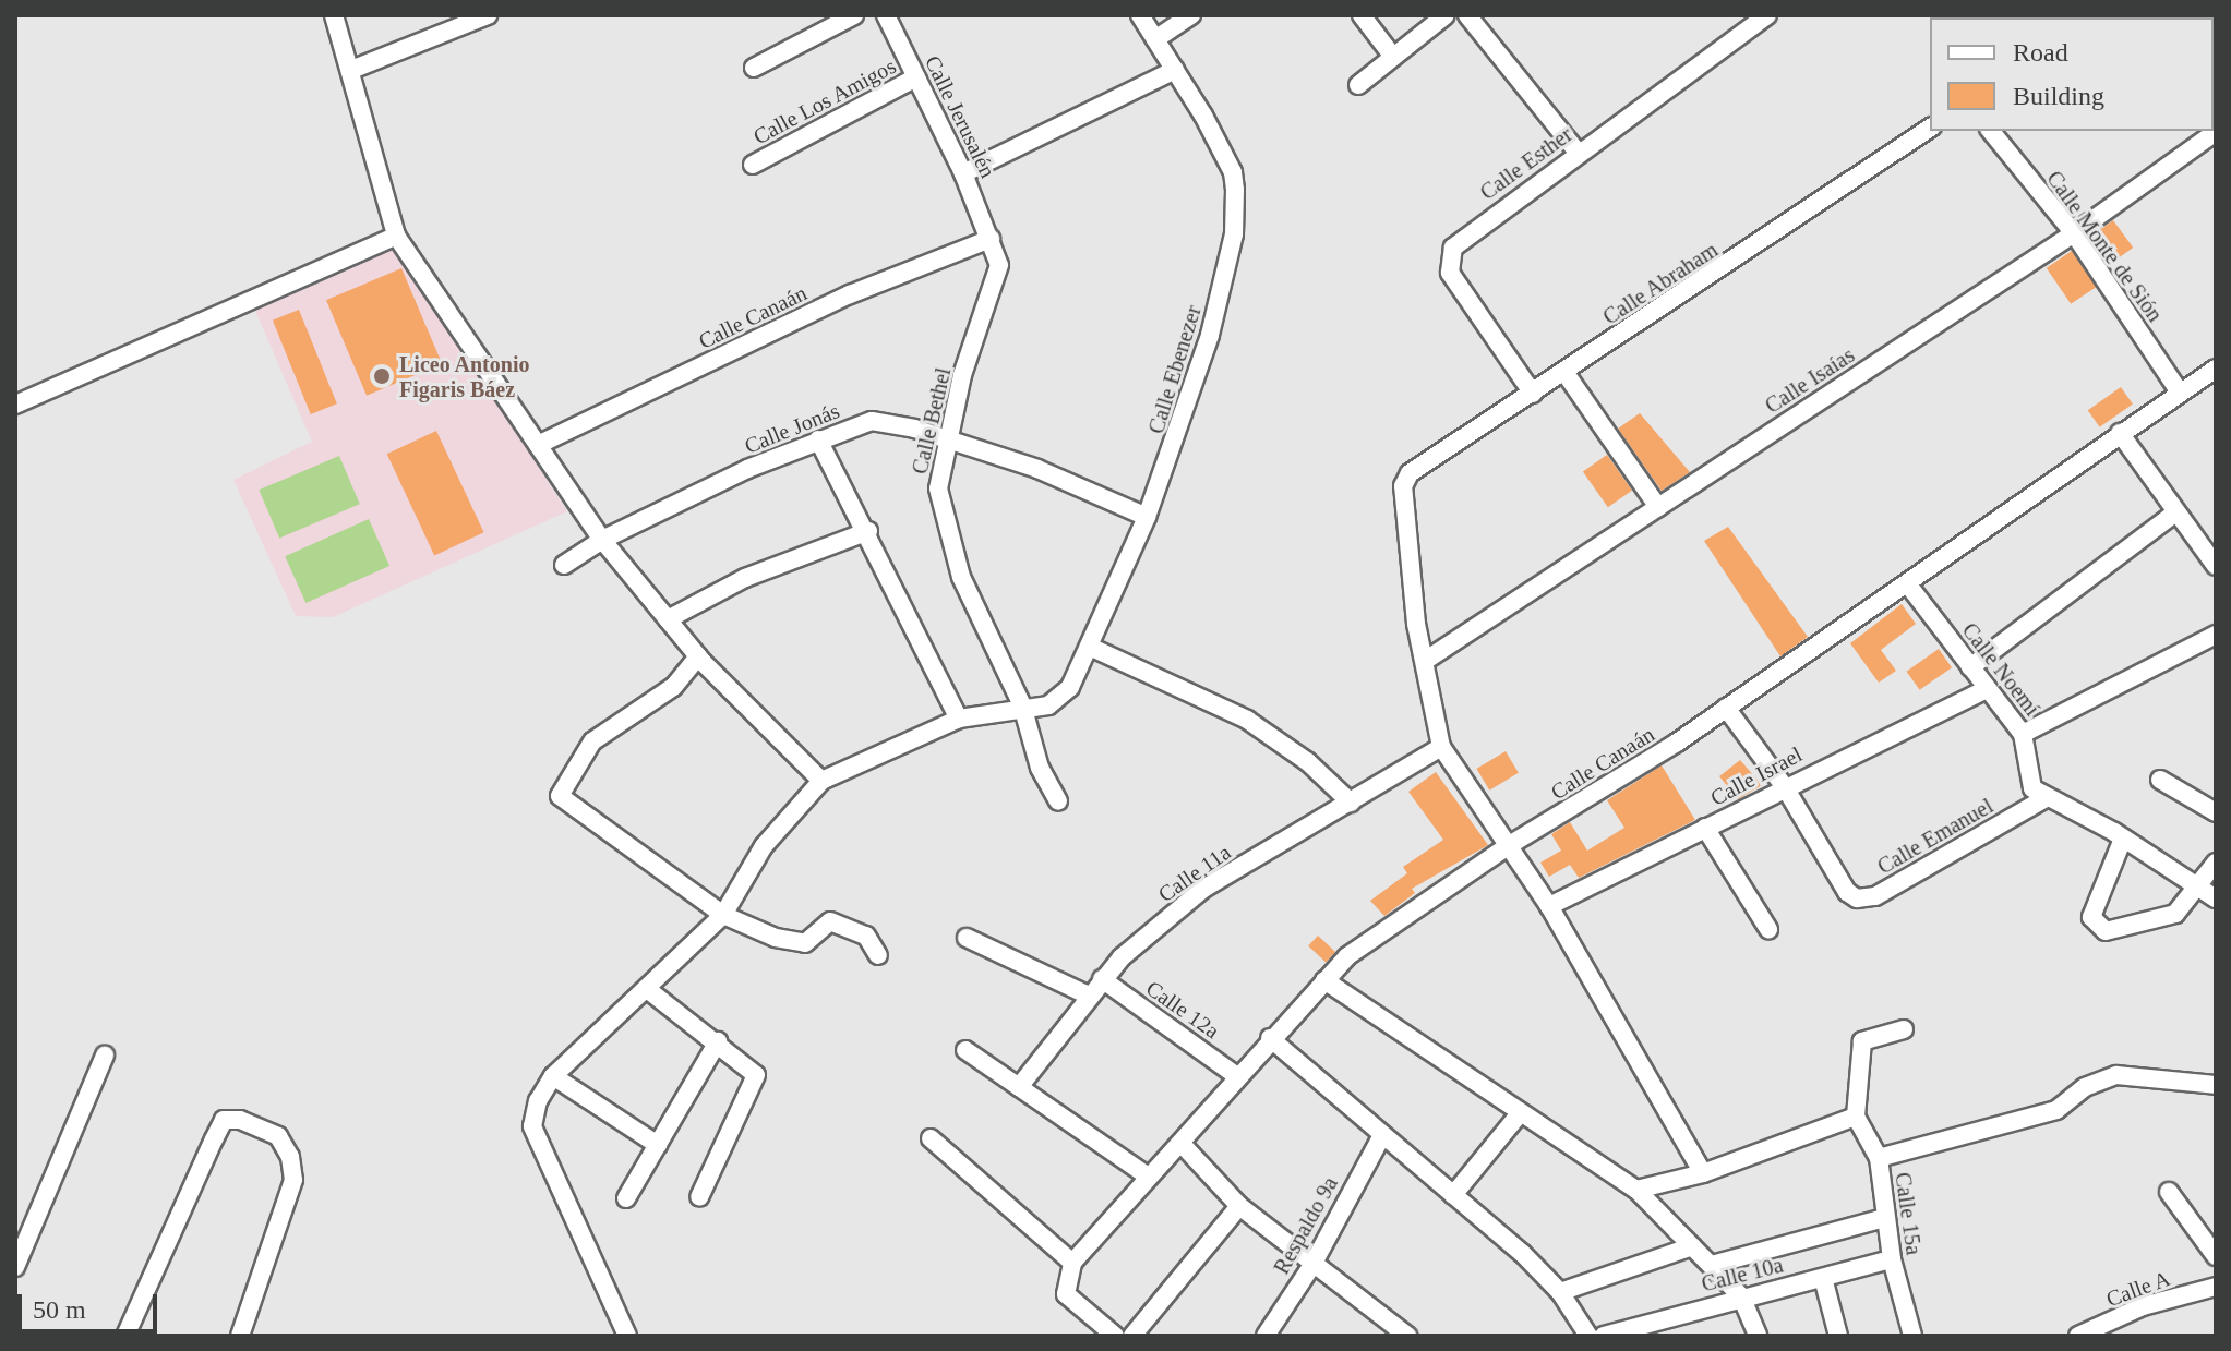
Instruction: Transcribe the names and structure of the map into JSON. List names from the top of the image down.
{
  "streets": {
    "street": [
      "Calle Los Amigos",
      "Calle Jerusalén",
      "Calle Esther",
      "Calle Monte de Sión",
      "Calle Abraham",
      "Calle Canaán",
      "Calle Ebenezer",
      "Calle Isaías",
      "Calle Bethel",
      "Calle Jonás",
      "Calle Noemí",
      "Calle Israel",
      "Calle Emanuel",
      "Calle 11a",
      "Calle 12a",
      "Calle 15a",
      "Respaldo 9a",
      "Calle 10a",
      "Calle A"
    ]
  },
  "crossings": [
    ["Calle Los Amigos", "Calle Jerusalén"],
    ["Calle Jerusalén", "Calle Canaán"],
    ["Calle Jerusalén", "Calle Bethel"],
    ["Calle Esther", "Calle Abraham"],
    ["Calle Monte de Sión", "Calle Canaán"],
    ["Calle Monte de Sión", "Calle Isaías"],
    ["Calle Abraham", "Calle Isaías"],
    ["Calle Canaán", "Calle Bethel"],
    ["Calle Canaán", "Calle Noemí"],
    ["Calle Canaán", "Calle 12a"],
    ["Calle Ebenezer", "Calle Bethel"],
    ["Calle Ebenezer", "Calle Jonás"],
    ["Calle Bethel", "Calle Jonás"],
    ["Calle Noemí", "Calle Israel"],
    ["Calle Noemí", "Calle Emanuel"],
    ["Calle Israel", "Calle Emanuel"],
    ["Calle 11a", "Calle 12a"],
    ["Calle 15a", "Calle 10a"]
  ],
  "places": ["Liceo Antonio Figaris Báez"],
  "legend": ["Road", "Building"],
  "scale_bar": "50 m"
}
